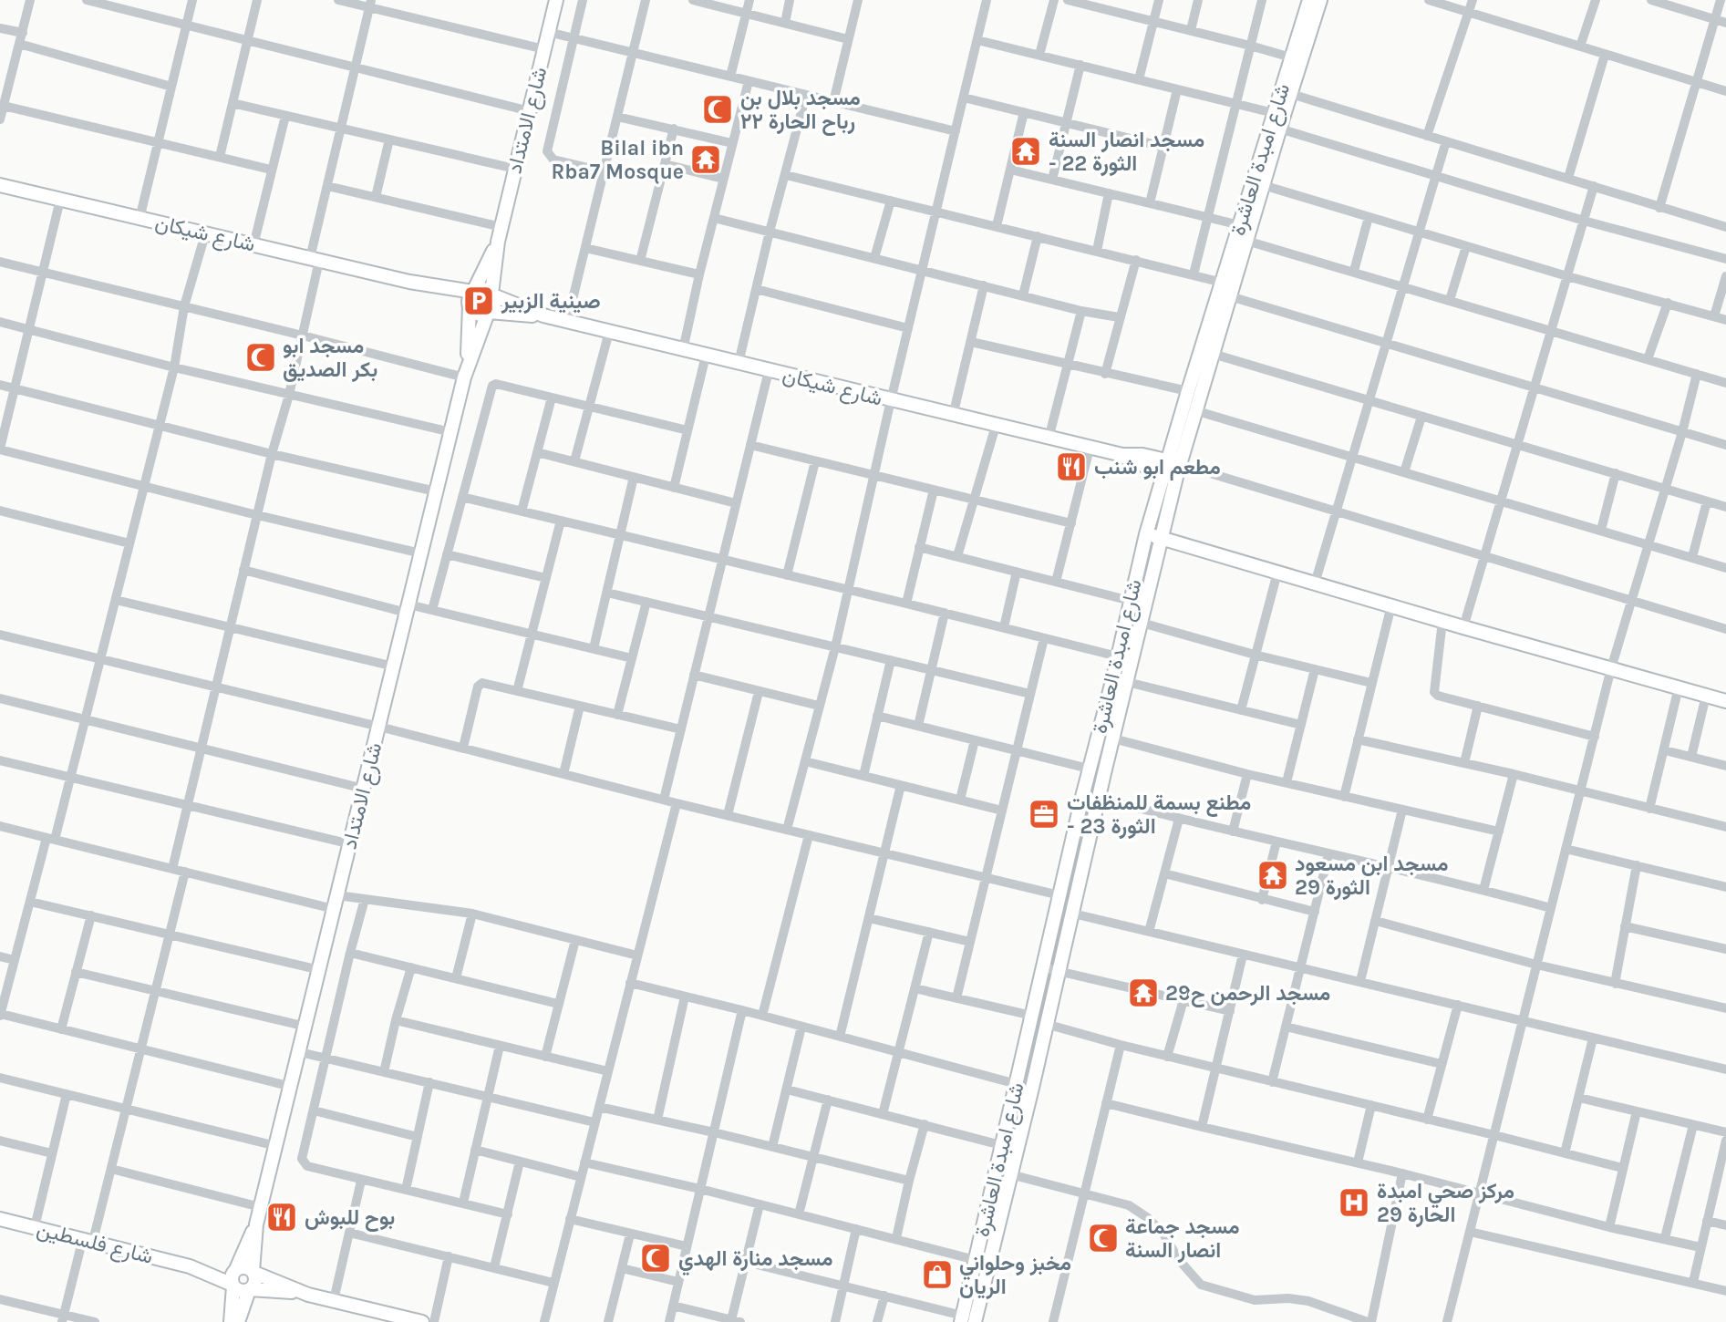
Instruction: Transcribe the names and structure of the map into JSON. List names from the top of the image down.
{
  "streets": {
    "street": [
      "شارع الامتداد",
      "شارع امبدة العاشرة",
      "شارع شيكان",
      "شارع فلسطين"
    ]
  },
  "crossings": [
    ["شارع الامتداد", "شارع شيكان"],
    ["شارع الامتداد", "شارع فلسطين"],
    ["شارع امبدة العاشرة", "شارع شيكان"]
  ],
  "places": {
    "mosque": [
      "مسجد بلال بن رباح الحارة ٢٢",
      "مسجد ابو بكر الصديق",
      "مسجد جماعة انصار السنة",
      "مسجد منارة الهدي"
    ],
    "temple": [
      "مسجد انصار السنة - الثورة 22",
      "Bilal ibn Rba7 Mosque",
      "مسجد ابن مسعود الثورة 29",
      "مسجد الرحمن ح29"
    ],
    "parking": ["صينية الزبير"],
    "restaurant": ["مطعم ابو شنب", "بوح للبوش"],
    "office": ["مطنع بسمة للمنظفات - الثورة 23"],
    "hospital": ["مركز صحي امبدة الحارة 29"],
    "shop": ["مخبز وحلواني الريان"]
  }
}
